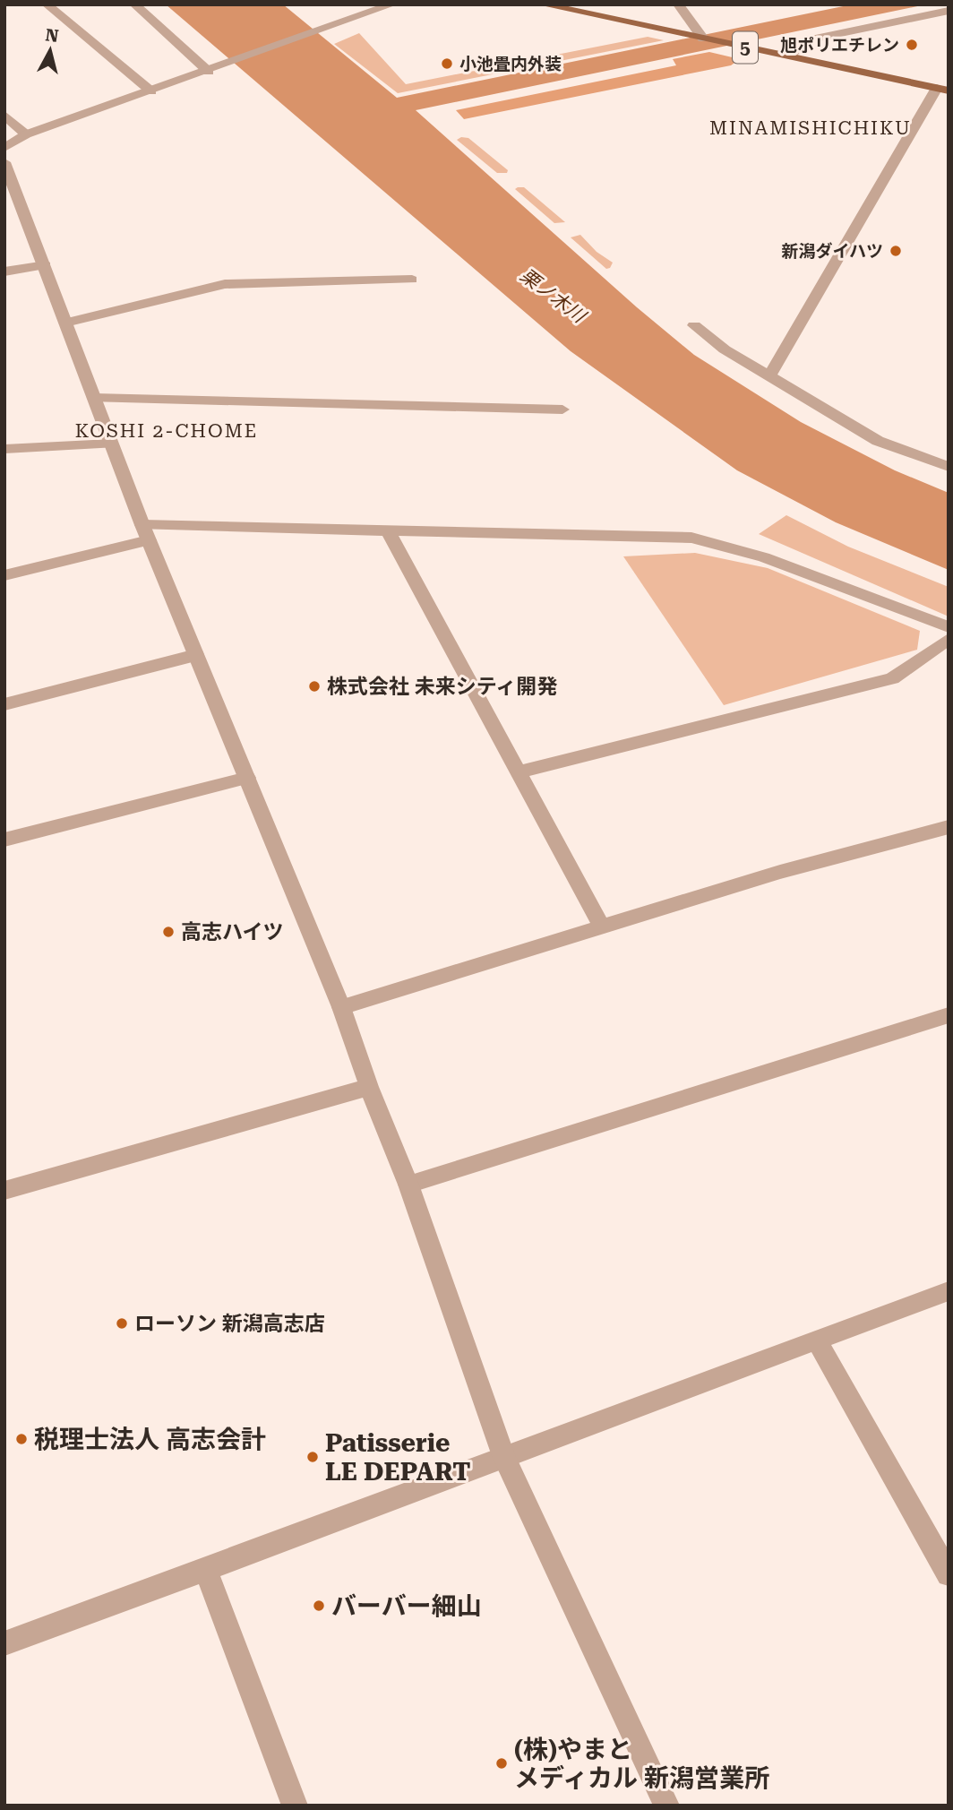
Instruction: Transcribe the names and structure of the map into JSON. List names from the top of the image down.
{
  "streets": {
    "main road": ["5"]
  },
  "districts": ["MINAMISHICHIKU", "KOSHI 2-CHOME"],
  "water": ["栗ノ木川"],
  "places": [
    "旭ポリエチレン",
    "小池畳内外装",
    "新潟ダイハツ",
    "株式会社 未来シティ開発",
    "高志ハイツ",
    "ローソン 新潟高志店",
    "税理士法人 高志会計",
    "Patisserie LE DEPART",
    "バーバー細山",
    "(株)やまと メディカル 新潟営業所"
  ],
  "north": "top"
}
